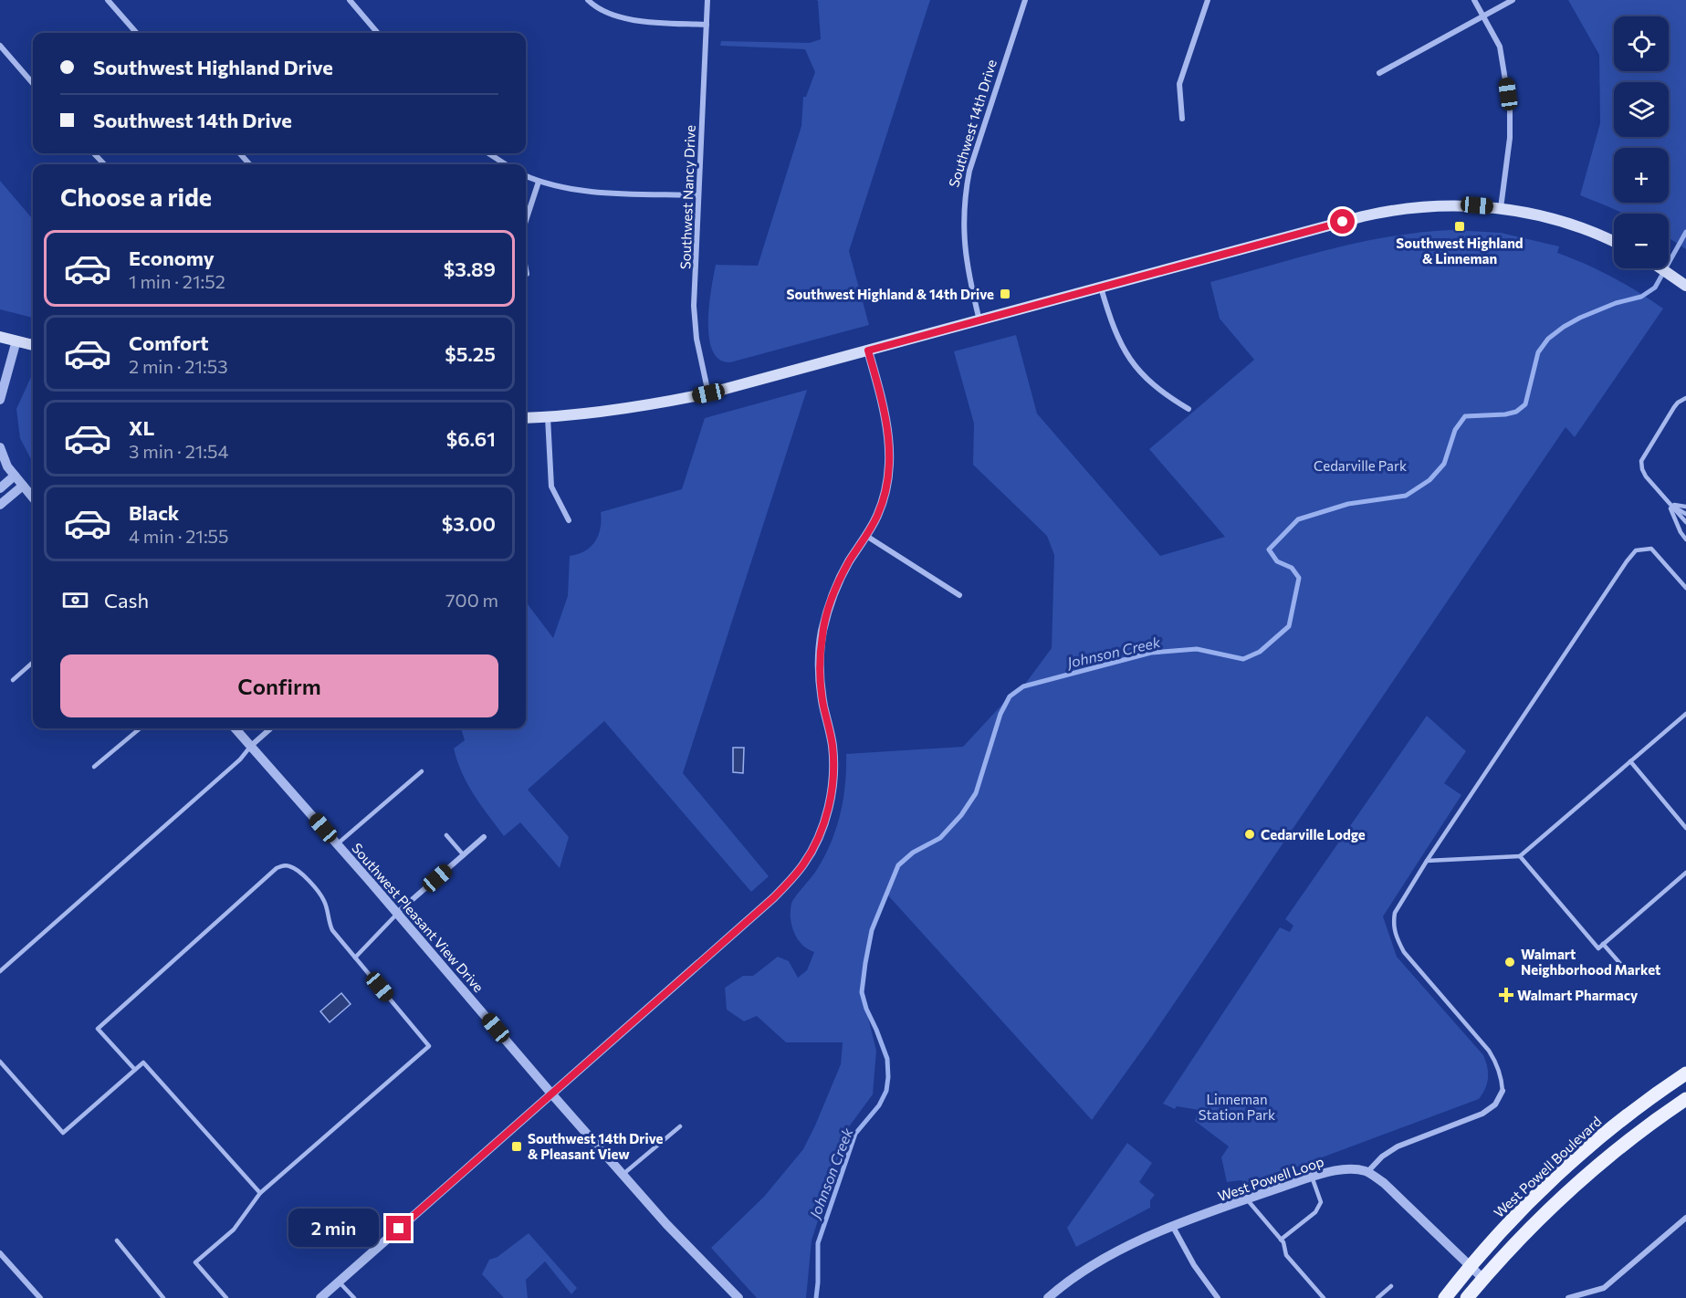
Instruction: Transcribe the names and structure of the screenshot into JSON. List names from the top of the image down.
{
  "streets": {
    "main road": ["West Powell Boulevard"],
    "street": [
      "Southwest 14th Drive",
      "Southwest Nancy Drive",
      "Southwest Pleasant View Drive",
      "West Powell Loop"
    ]
  },
  "water": ["Johnson Creek"],
  "parks": ["Cedarville Park", "Linneman Station Park"],
  "places": {
    "transit": ["Southwest Highland & Linneman", "Southwest Highland & 14th Drive", "Southwest 14th Drive & Pleasant View"],
    "other": ["Cedarville Lodge", "Walmart Neighborhood Market"],
    "health": ["Walmart Pharmacy"]
  },
  "page": {
    "map_buttons": ["+", "−"],
    "banner": ["Southwest Highland Drive", "Southwest 14th Drive"],
    "heading": "Choose a ride",
    "list": [
      {
        "name": "Economy",
        "note": "1 min · 21:52",
        "value": "$3.89"
      },
      {
        "name": "Comfort",
        "note": "2 min · 21:53",
        "value": "$5.25"
      },
      {
        "name": "XL",
        "note": "3 min · 21:54",
        "value": "$6.61"
      },
      {
        "name": "Black",
        "note": "4 min · 21:55",
        "value": "$3.00"
      }
    ],
    "pay": ["Cash", "700 m"],
    "buttons": "Confirm",
    "bubble": "2 min"
  }
}
